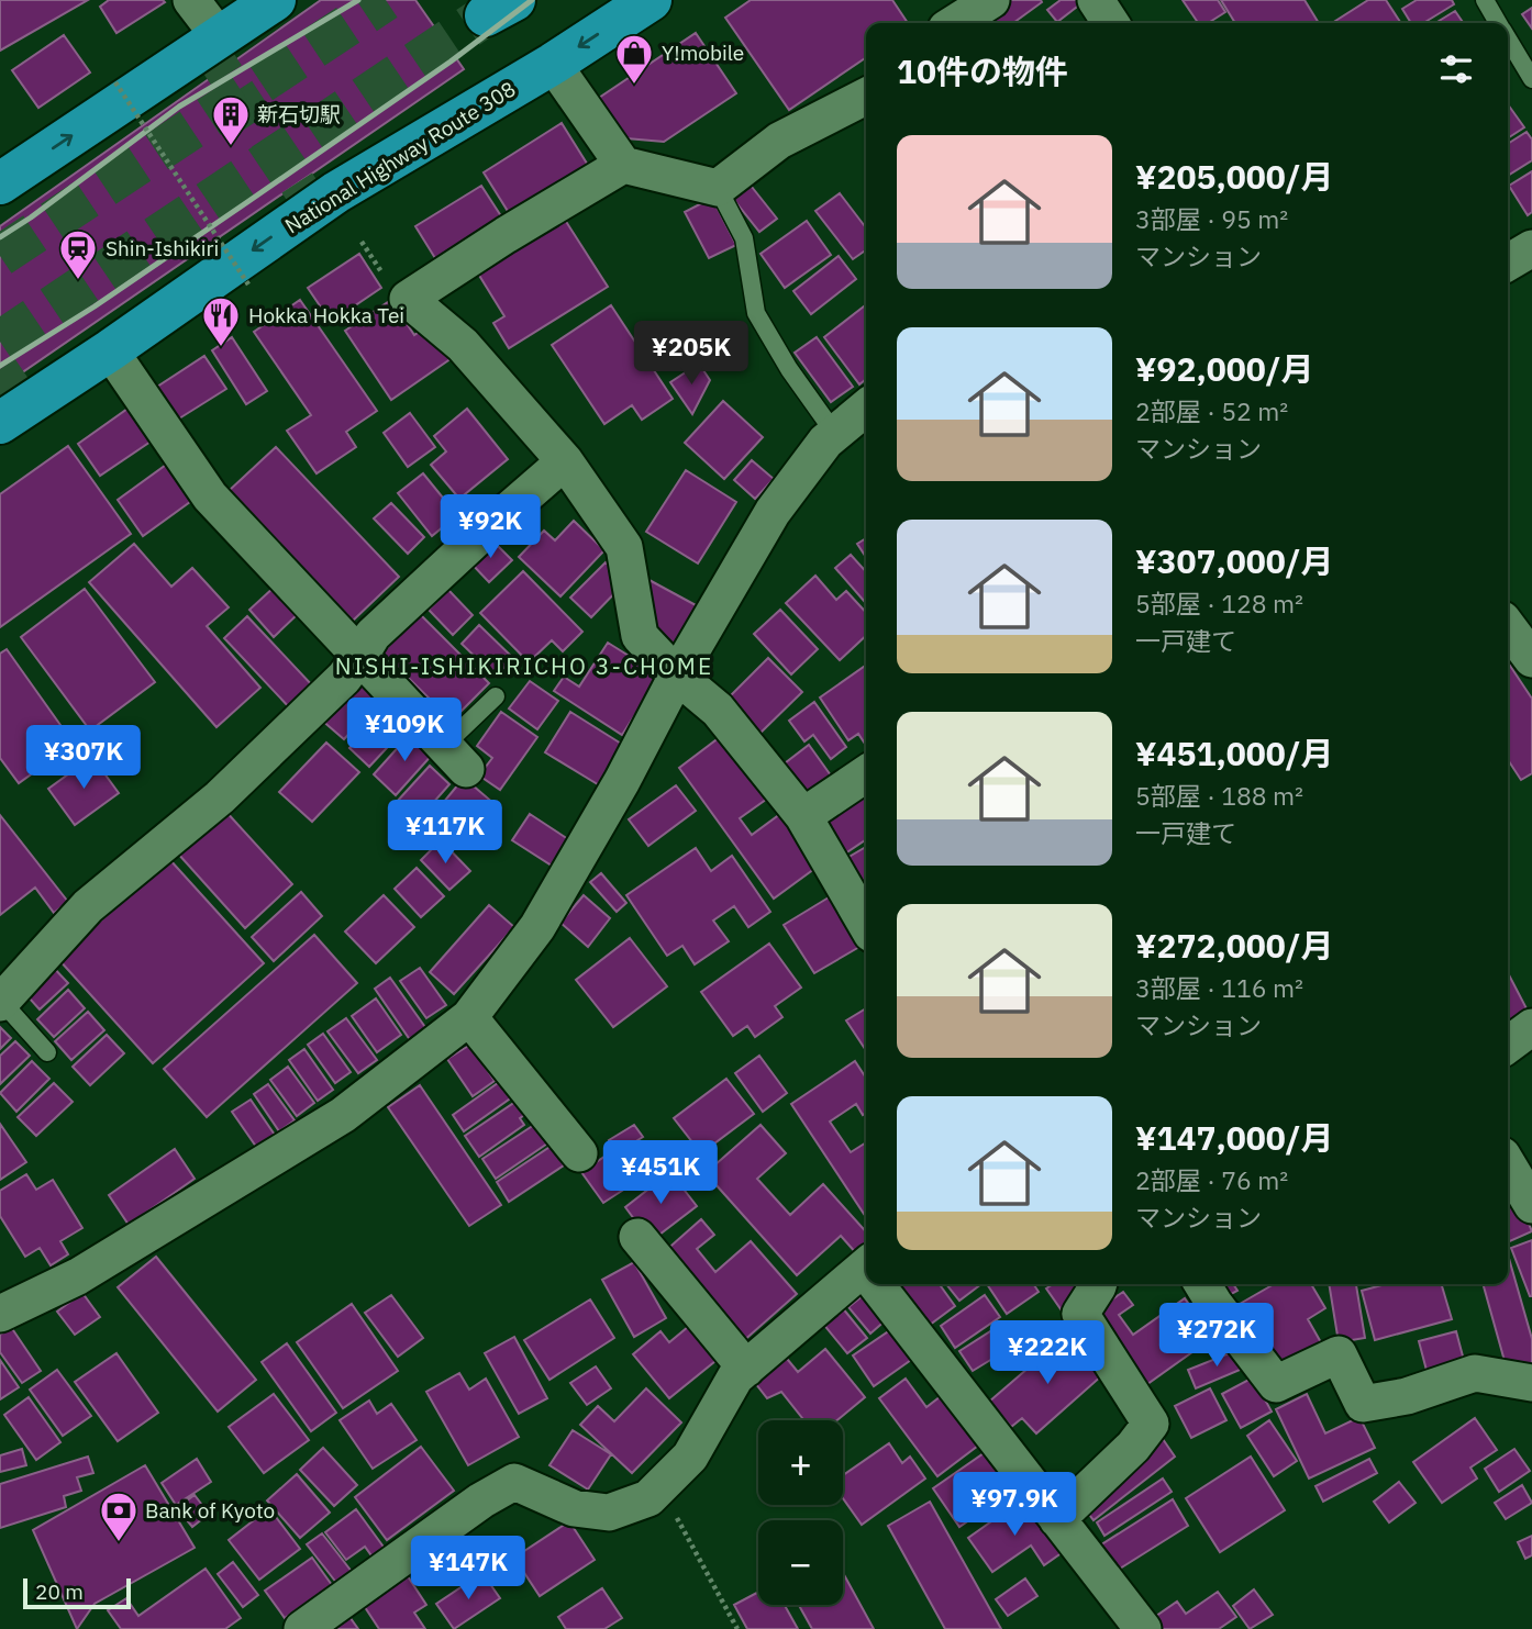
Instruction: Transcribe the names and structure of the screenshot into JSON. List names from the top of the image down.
{
  "streets": {
    "highway": ["National Highway Route 308"]
  },
  "districts": ["NISHI-ISHIKIRICHO 3-CHOME"],
  "places": {
    "shop": ["Y!mobile"],
    "building": ["新石切駅"],
    "station": ["Shin-Ishikiri"],
    "restaurant": ["Hokka Hokka Tei"],
    "bank": ["Bank of Kyoto"]
  },
  "scale_bar": "20 m",
  "page": {
    "heading": "10件の物件",
    "list": [
      {
        "name": "¥205,000/月",
        "note": "3部屋 · 95 m² · マンション"
      },
      {
        "name": "¥92,000/月",
        "note": "2部屋 · 52 m² · マンション"
      },
      {
        "name": "¥307,000/月",
        "note": "5部屋 · 128 m² · 一戸建て"
      },
      {
        "name": "¥451,000/月",
        "note": "5部屋 · 188 m² · 一戸建て"
      },
      {
        "name": "¥272,000/月",
        "note": "3部屋 · 116 m² · マンション"
      },
      {
        "name": "¥147,000/月",
        "note": "2部屋 · 76 m² · マンション"
      }
    ],
    "price": [
      "¥205K",
      "¥92K",
      "¥109K",
      "¥307K",
      "¥117K",
      "¥451K",
      "¥272K",
      "¥222K",
      "¥97.9K",
      "¥147K"
    ],
    "map_buttons": ["+", "−"],
    "scale": "20 m"
  }
}
